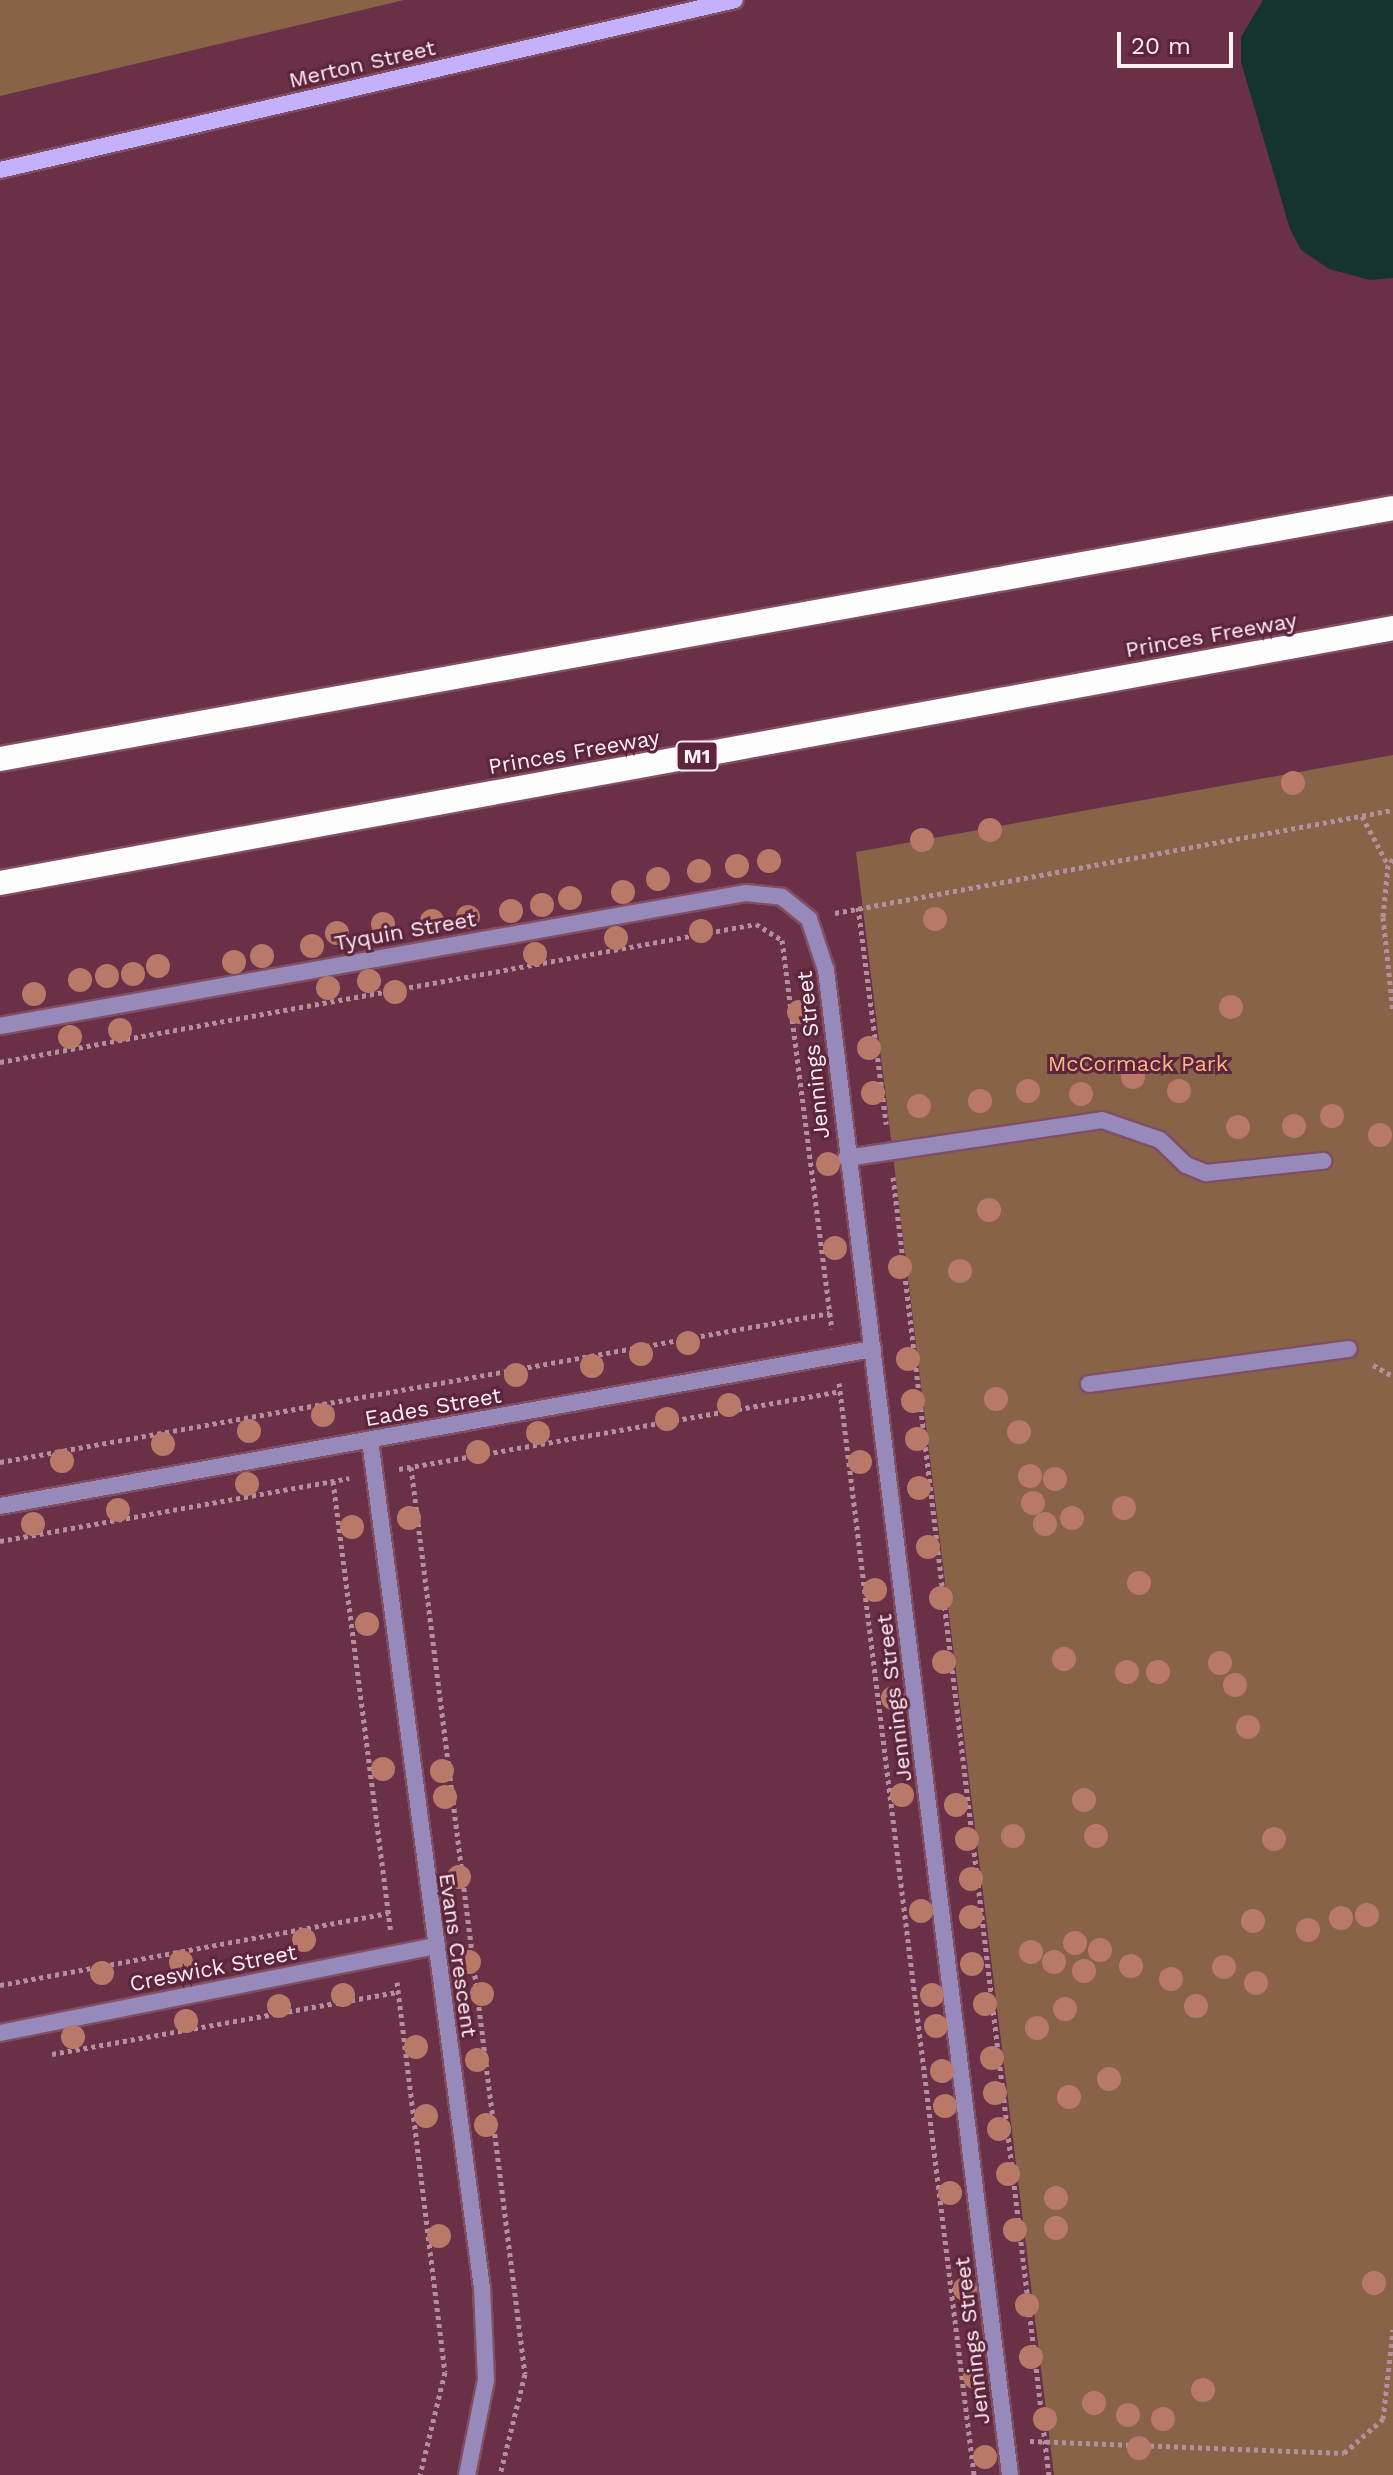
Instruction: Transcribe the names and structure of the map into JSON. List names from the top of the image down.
{
  "streets": {
    "highway": ["Princes Freeway", "M1"],
    "street": [
      "Merton Street",
      "Tyquin Street",
      "Jennings Street",
      "Eades Street",
      "Evans Crescent",
      "Creswick Street"
    ]
  },
  "crossings": [
    ["Tyquin Street", "Jennings Street"],
    ["Jennings Street", "Eades Street"],
    ["Eades Street", "Evans Crescent"],
    ["Evans Crescent", "Creswick Street"]
  ],
  "parks": ["McCormack Park"],
  "scale_bar": "20 m"
}
